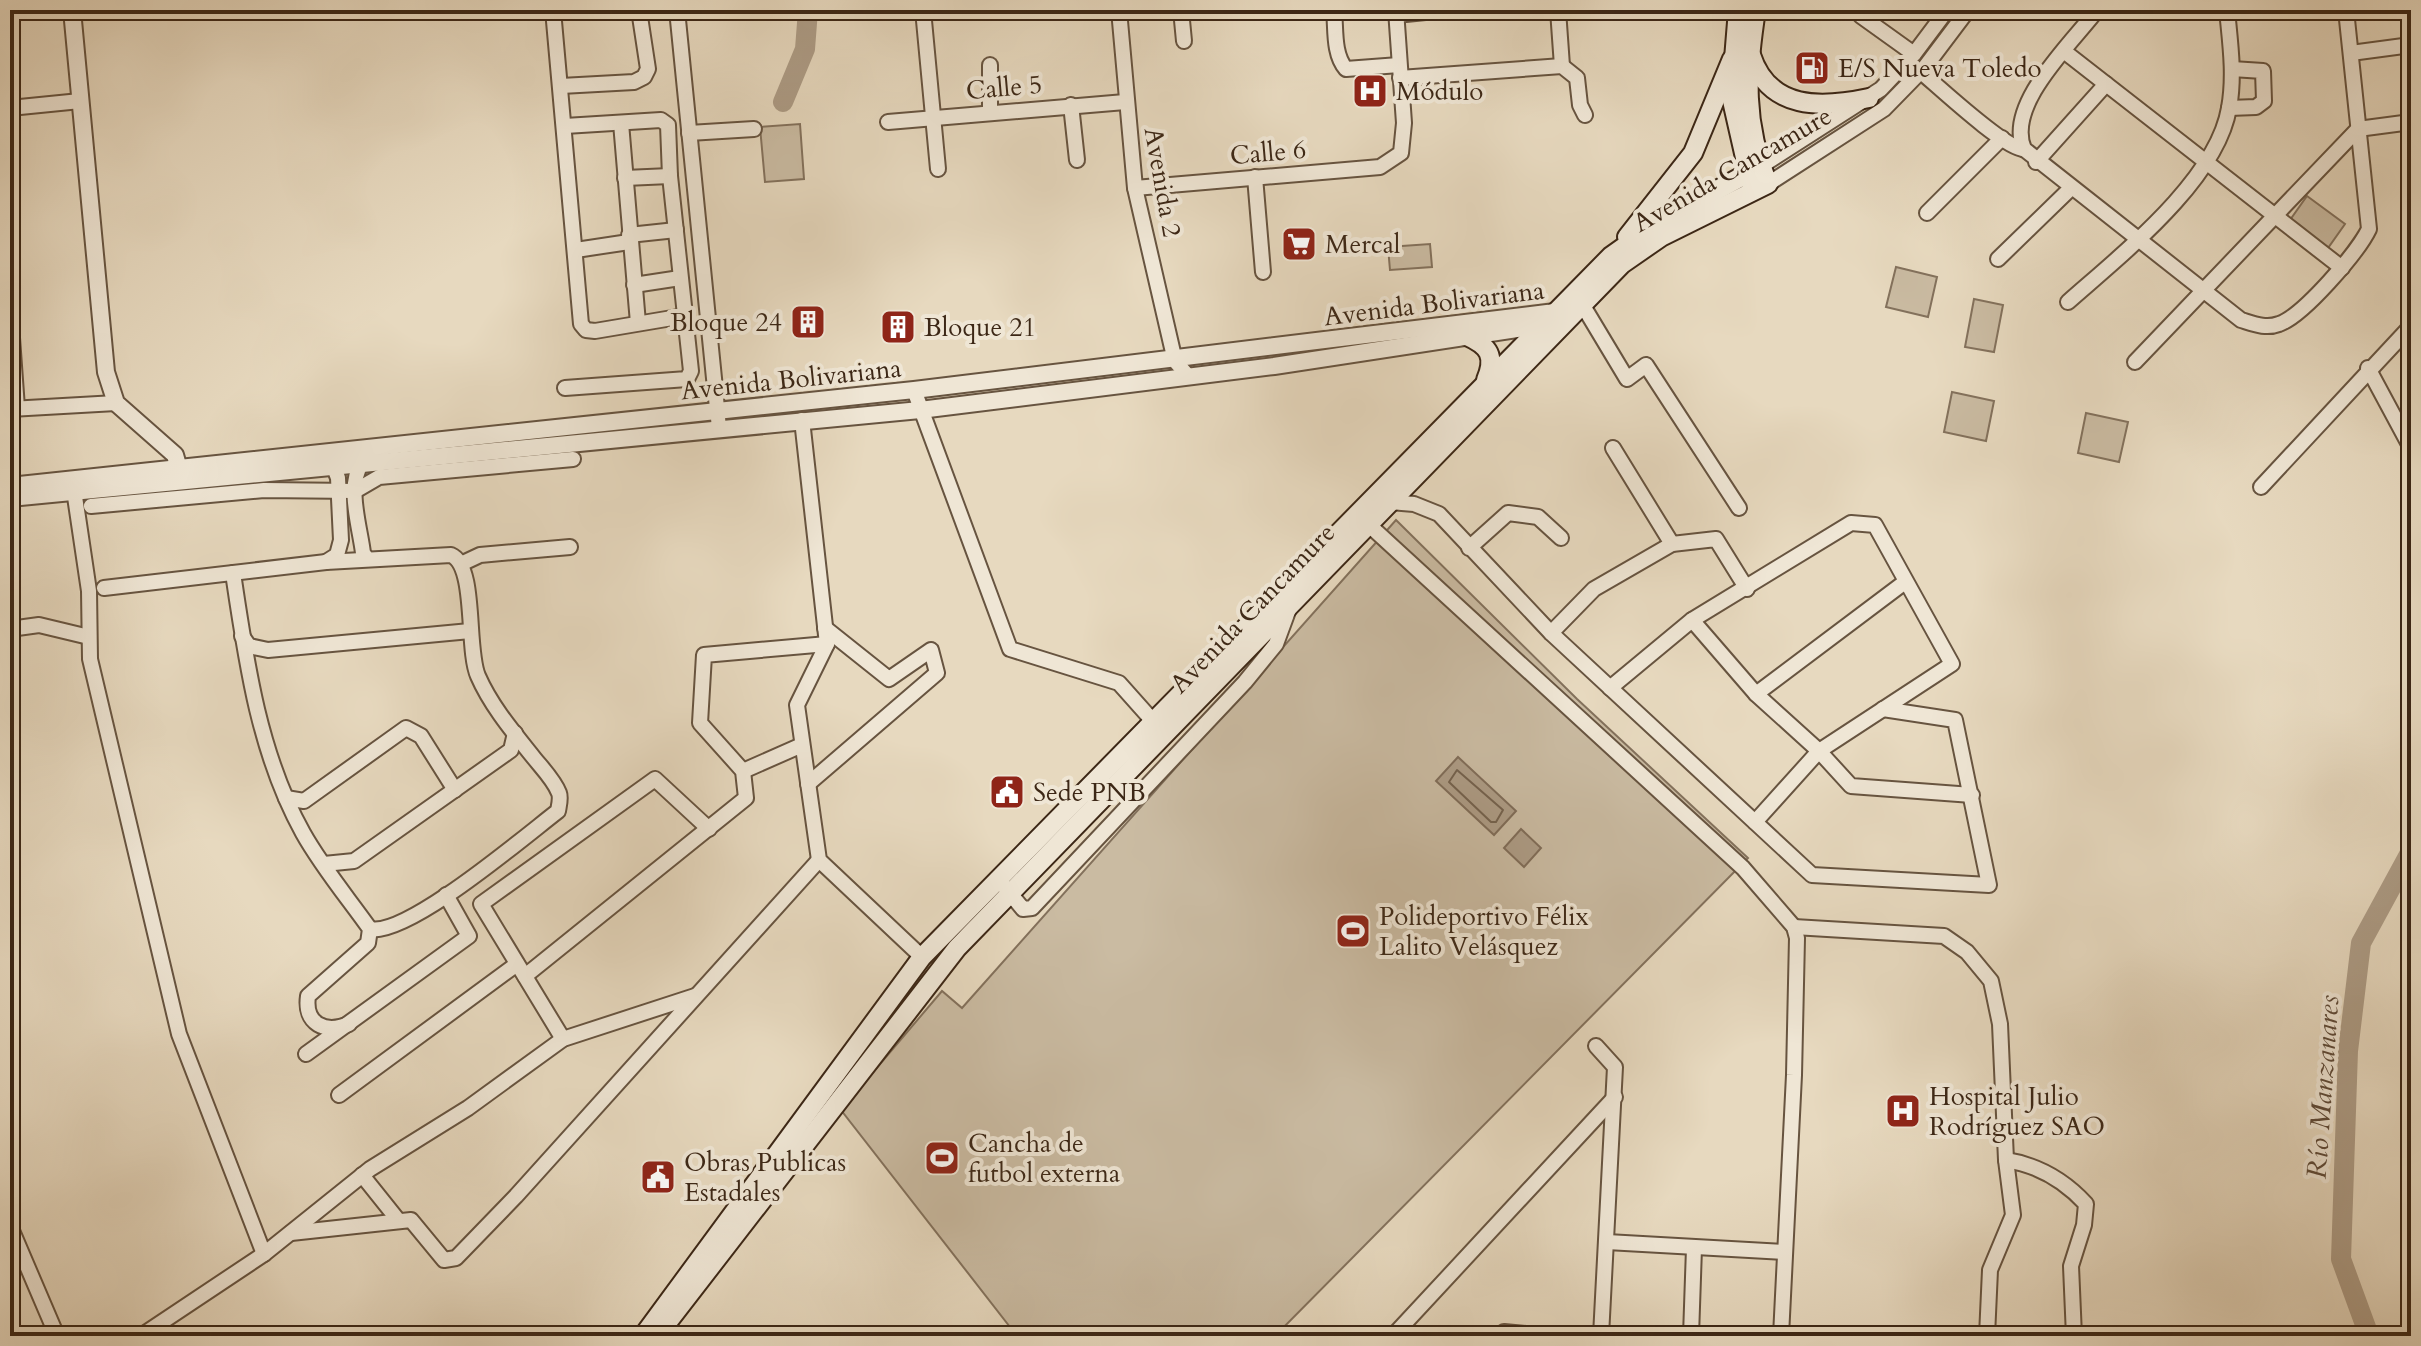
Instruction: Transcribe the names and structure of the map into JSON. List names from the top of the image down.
{
  "streets": {
    "main road": ["Avenida Cancamure"],
    "street": [
      "Calle 5",
      "Calle 6",
      "Avenida 2",
      "Avenida Bolivariana"
    ]
  },
  "crossings": [
    ["Calle 5", "Avenida 2"],
    ["Calle 6", "Avenida 2"],
    ["Avenida Cancamure", "Avenida Bolivariana"],
    ["Avenida 2", "Avenida Bolivariana"]
  ],
  "water": ["Río Manzanares"],
  "places": {
    "fuel station": ["E/S Nueva Toledo"],
    "hospital": ["Módulo", "Hospital Julio Rodríguez SAO"],
    "supermarket": ["Mercal"],
    "building": ["Bloque 24", "Bloque 21"],
    "public building": ["Sede PNB", "Obras Publicas Estadales"],
    "sports": ["Polideportivo Félix Lalito Velásquez", "Cancha de futbol externa"]
  }
}
